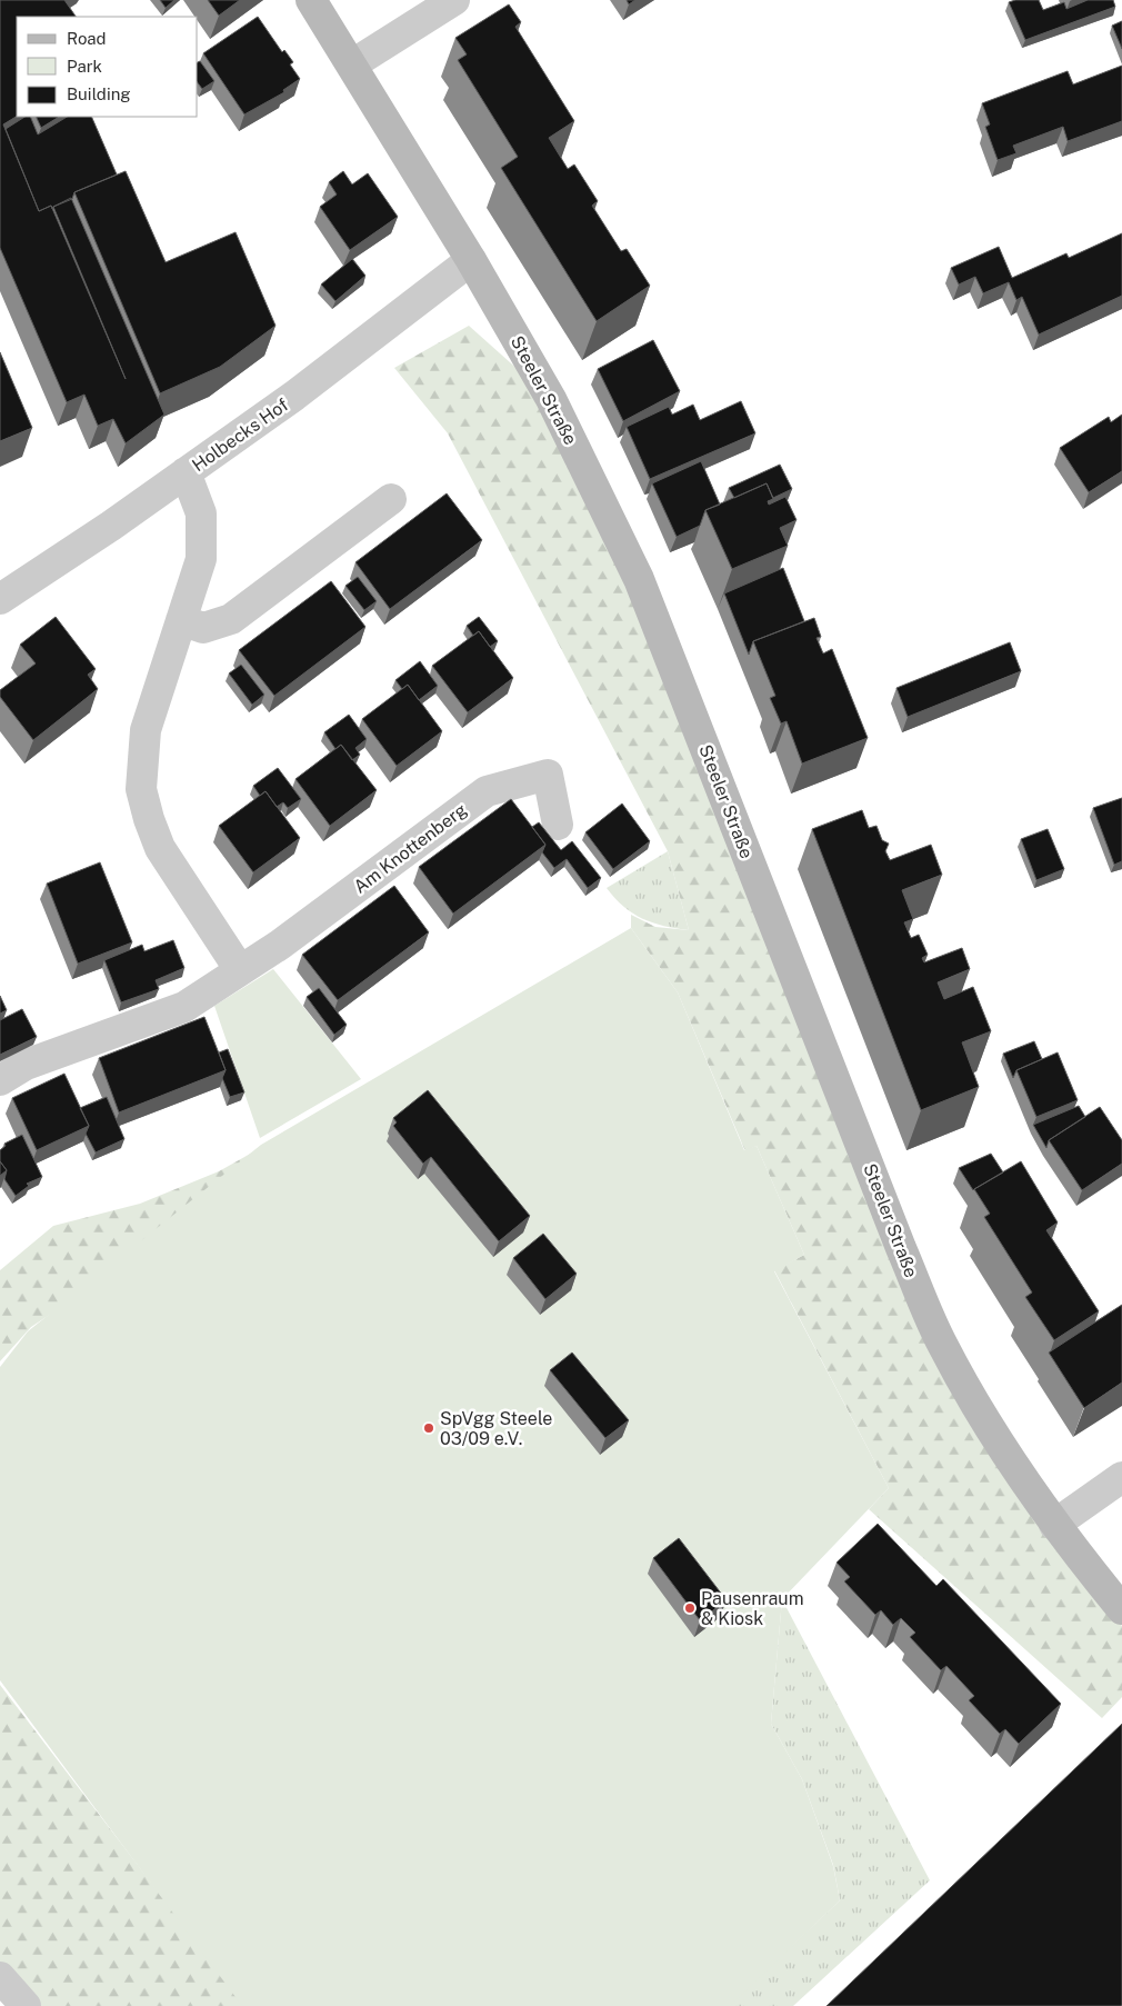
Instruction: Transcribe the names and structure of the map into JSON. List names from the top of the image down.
{
  "streets": {
    "main road": ["Steeler Straße"],
    "street": ["Holbecks Hof", "Am Knottenberg"]
  },
  "crossings": [
    ["Steeler Straße", "Holbecks Hof"]
  ],
  "places": ["SpVgg Steele 03/09 e.V.", "Pausenraum & Kiosk"],
  "legend": ["Road", "Park", "Building"]
}
